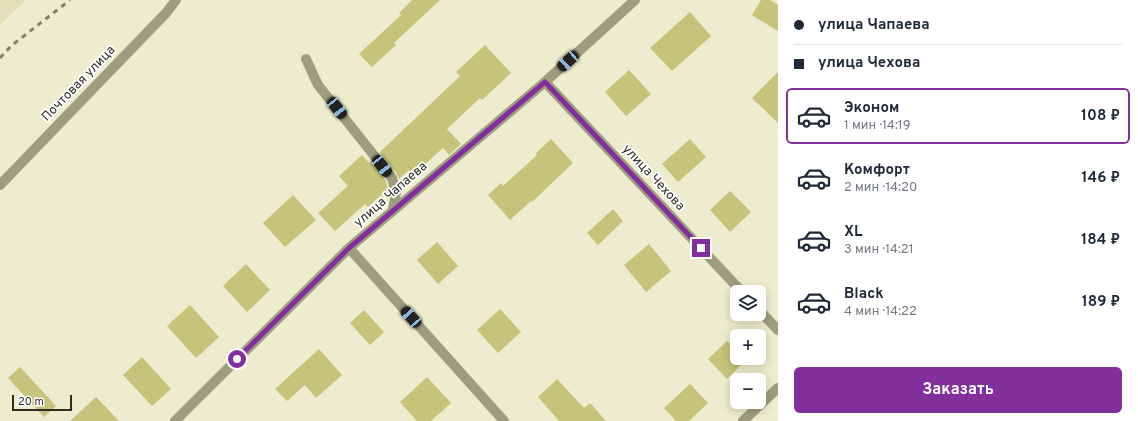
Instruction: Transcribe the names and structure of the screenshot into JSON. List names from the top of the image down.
{
  "streets": {
    "street": ["Почтовая улица", "улица Чехова", "улица Чапаева"]
  },
  "crossings": [
    ["улица Чехова", "улица Чапаева"]
  ],
  "scale_bar": "20 m",
  "page": {
    "banner": ["улица Чапаева", "улица Чехова"],
    "list": [
      {
        "name": "Эконом",
        "note": "1 мин · 14:19",
        "value": "108 ₽"
      },
      {
        "name": "Комфорт",
        "note": "2 мин · 14:20",
        "value": "146 ₽"
      },
      {
        "name": "XL",
        "note": "3 мин · 14:21",
        "value": "184 ₽"
      },
      {
        "name": "Black",
        "note": "4 мин · 14:22",
        "value": "189 ₽"
      }
    ],
    "map_buttons": ["+", "−"],
    "buttons": "Заказать",
    "scale": "20 m"
  }
}
